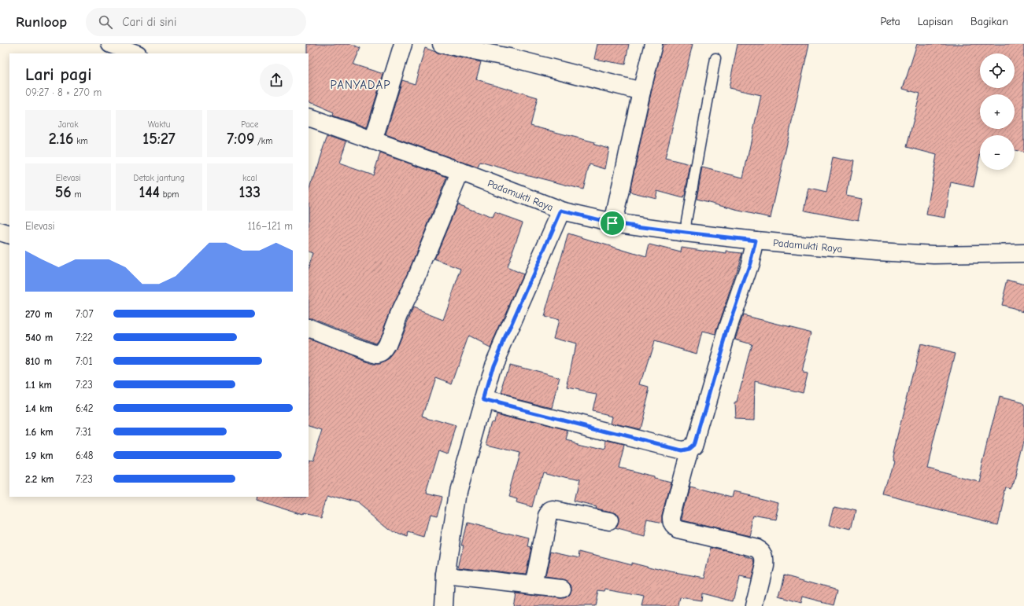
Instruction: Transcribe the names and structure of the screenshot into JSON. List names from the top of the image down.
{
  "streets": {
    "street": ["Padamukti Raya"]
  },
  "districts": ["PANYADAP"],
  "page": {
    "header": "Runloop",
    "search": "Cari di sini",
    "nav": ["Peta", "Lapisan", "Bagikan"],
    "map_buttons": ["+", "−"],
    "heading": ["Lari pagi", "09:27 · 8 × 270 m"],
    "stats": [
      ["Jarak", "2.16 km"],
      ["Waktu", "15:27"],
      ["Pace", "7:09 /km"],
      ["Elevasi", "56 m"],
      ["Detak jantung", "144 bpm"],
      ["kcal", "133"]
    ],
    "chart": ["Elevasi", "116–121 m"],
    "list": [
      {
        "name": "270 m",
        "note": "7:07"
      },
      {
        "name": "540 m",
        "note": "7:22"
      },
      {
        "name": "810 m",
        "note": "7:01"
      },
      {
        "name": "1.1 km",
        "note": "7:23"
      },
      {
        "name": "1.4 km",
        "note": "6:42"
      },
      {
        "name": "1.6 km",
        "note": "7:31"
      },
      {
        "name": "1.9 km",
        "note": "6:48"
      },
      {
        "name": "2.2 km",
        "note": "7:23"
      }
    ]
  }
}
